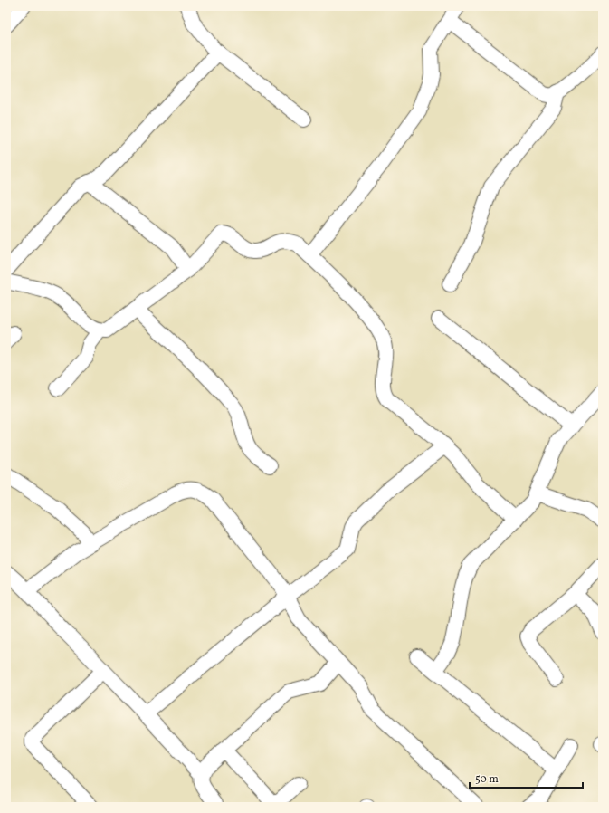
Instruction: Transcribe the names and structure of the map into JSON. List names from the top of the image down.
{
  "scale_bar": "50 m"
}
